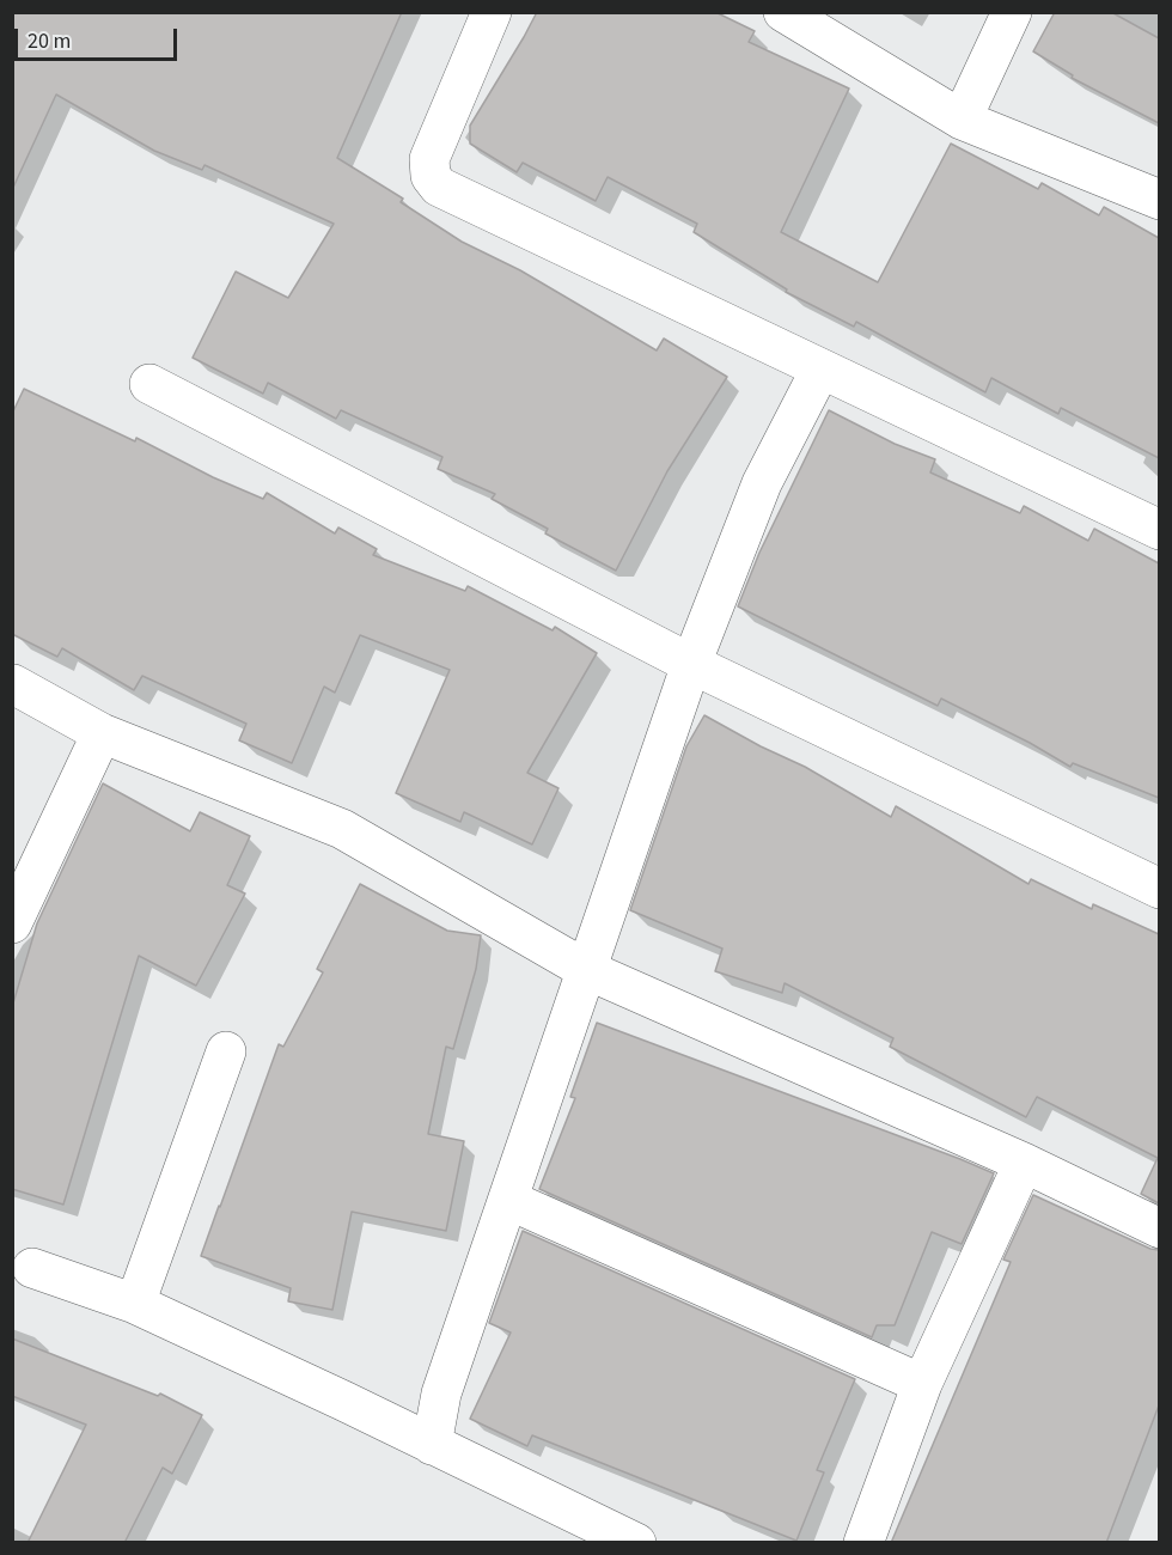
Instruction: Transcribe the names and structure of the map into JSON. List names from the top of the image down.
{
  "scale_bar": "20 m"
}
